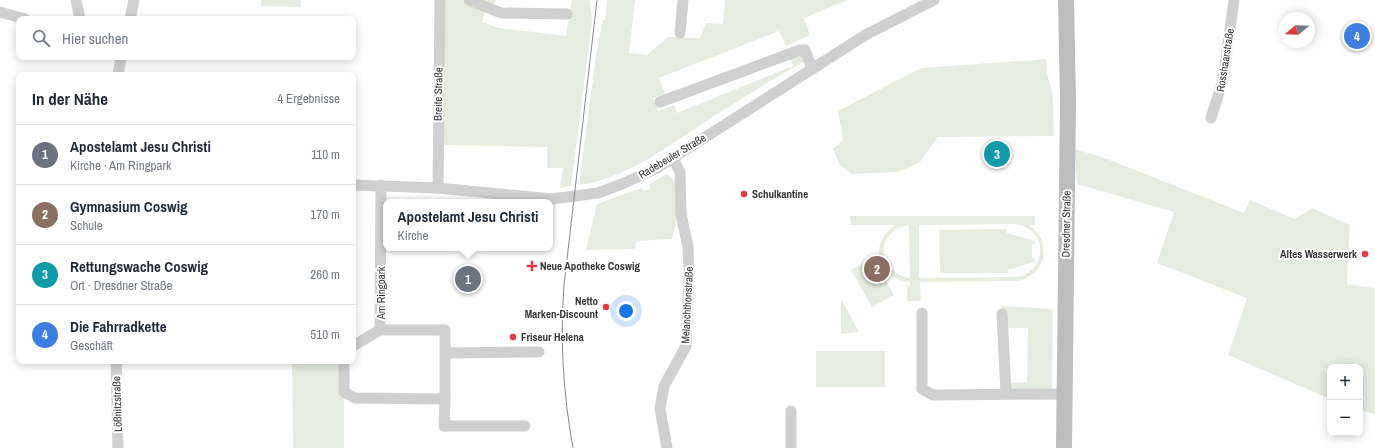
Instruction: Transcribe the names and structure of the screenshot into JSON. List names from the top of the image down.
{
  "streets": {
    "main road": ["Dresdner Straße"],
    "street": [
      "Rosshaarstraße",
      "Breite Straße",
      "Radebeuler Straße",
      "Am Ringpark",
      "Melanchthonstraße",
      "Lößnitzstraße"
    ]
  },
  "crossings": [
    ["Breite Straße", "Radebeuler Straße"],
    ["Radebeuler Straße", "Am Ringpark"],
    ["Radebeuler Straße", "Melanchthonstraße"]
  ],
  "places": {
    "other": [
      "Schulkantine",
      "Altes Wasserwerk",
      "Netto Marken-Discount",
      "Friseur Helena"
    ],
    "health": ["Neue Apotheke Coswig"]
  },
  "north": "left",
  "page": {
    "search": "Hier suchen",
    "pins": [
      "4",
      "3",
      "2",
      "1"
    ],
    "heading": ["In der Nähe", "4 Ergebnisse"],
    "list": [
      {
        "mark": "1",
        "name": "Apostelamt Jesu Christi",
        "note": "Kirche · Am Ringpark",
        "value": "110 m"
      },
      {
        "mark": "2",
        "name": "Gymnasium Coswig",
        "note": "Schule",
        "value": "170 m"
      },
      {
        "mark": "3",
        "name": "Rettungswache Coswig",
        "note": "Ort · Dresdner Straße",
        "value": "260 m"
      },
      {
        "mark": "4",
        "name": "Die Fahrradkette",
        "note": "Geschäft",
        "value": "510 m"
      }
    ],
    "popup": ["Apostelamt Jesu Christi", "Kirche"],
    "map_buttons": ["+", "−"]
  }
}
